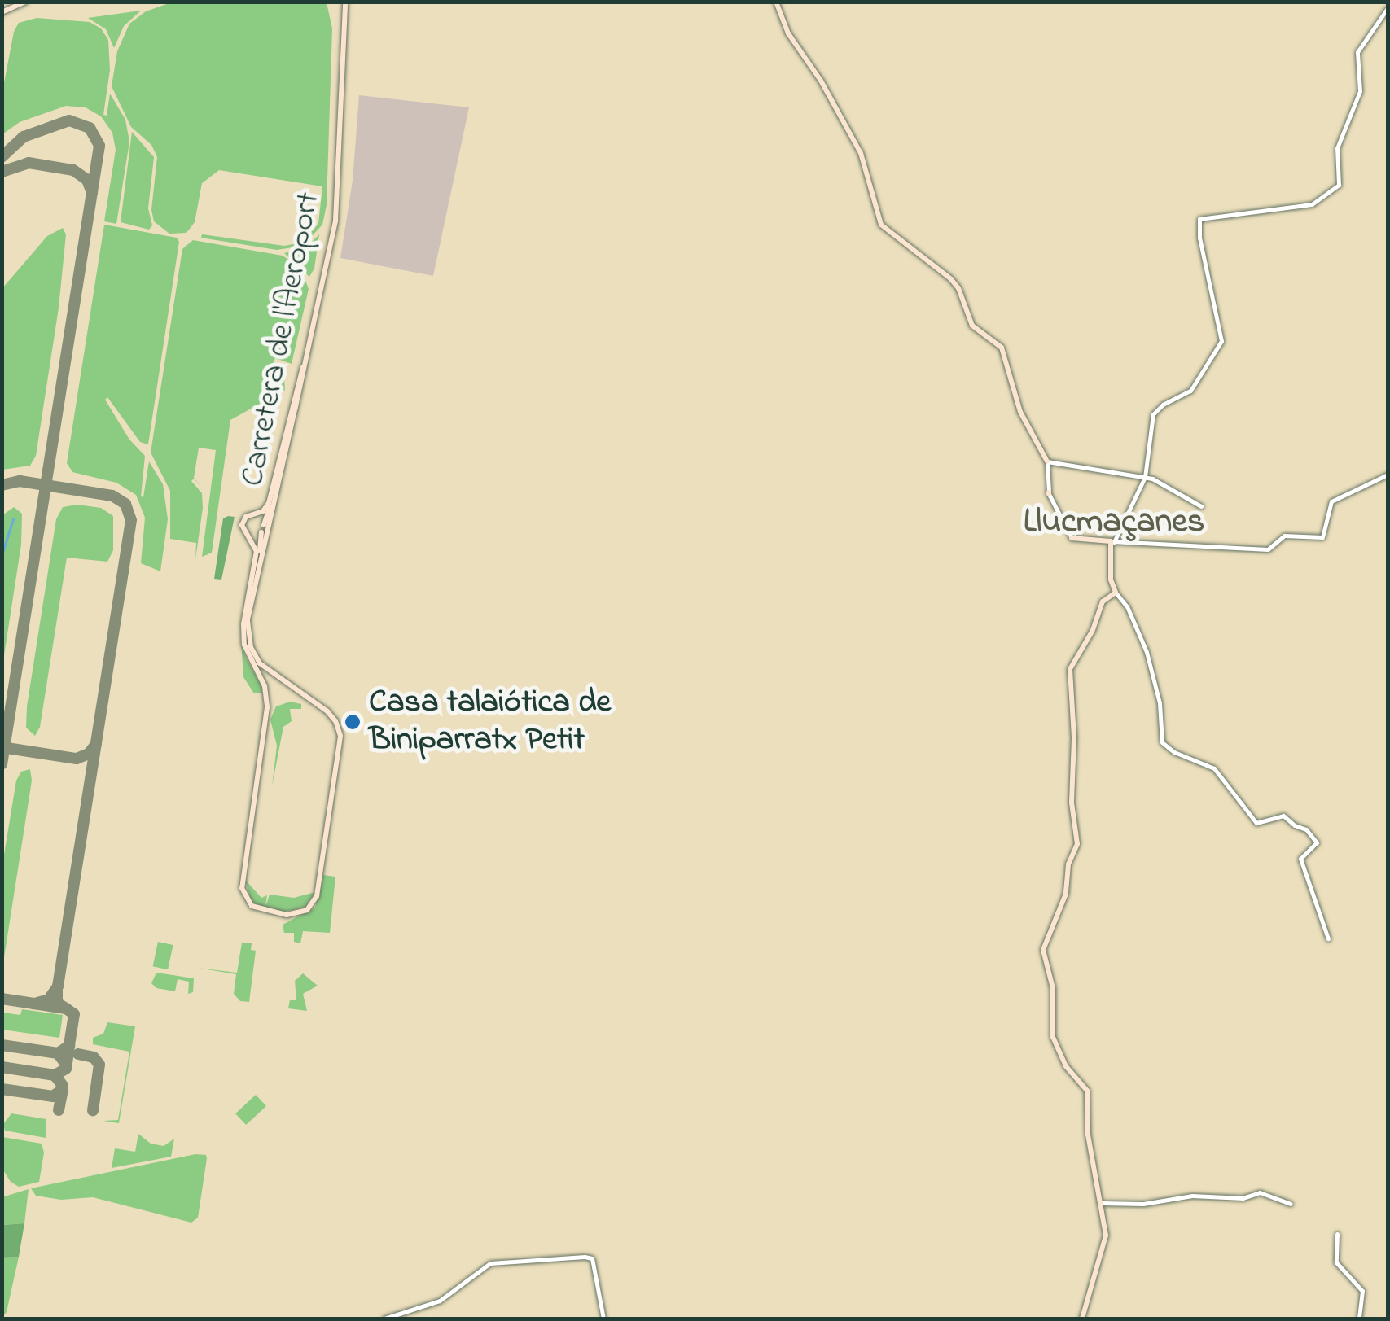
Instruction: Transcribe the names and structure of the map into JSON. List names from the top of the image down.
{
  "streets": {
    "main road": ["Carretera de l'Aeroport"]
  },
  "districts": ["Llucmaçanes"],
  "places": ["Casa talaiótica de Biniparratx Petit"]
}
